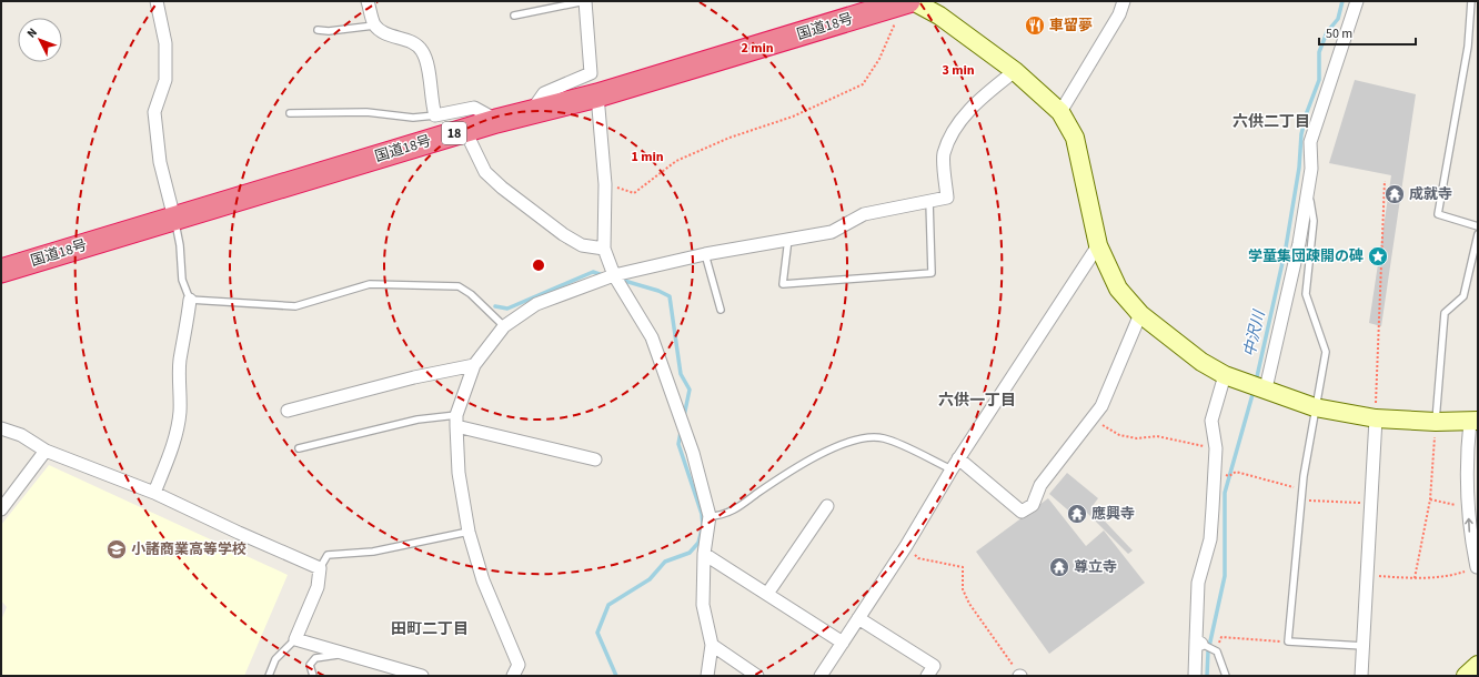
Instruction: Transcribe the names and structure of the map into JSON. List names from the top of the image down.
{
  "streets": {
    "highway": ["国道18号", "18"]
  },
  "districts": ["六供二丁目", "六供一丁目", "田町二丁目"],
  "water": ["中沢川"],
  "places": {
    "restaurant": ["車留夢"],
    "temple": ["成就寺", "應興寺", "尊立寺"],
    "place": ["学童集団疎開の碑"],
    "school or university": ["小諸商業高等学校"]
  },
  "scale_bar": "50 m",
  "north": "top left",
  "rings": ["2 min", "3 min", "1 min"]
}
